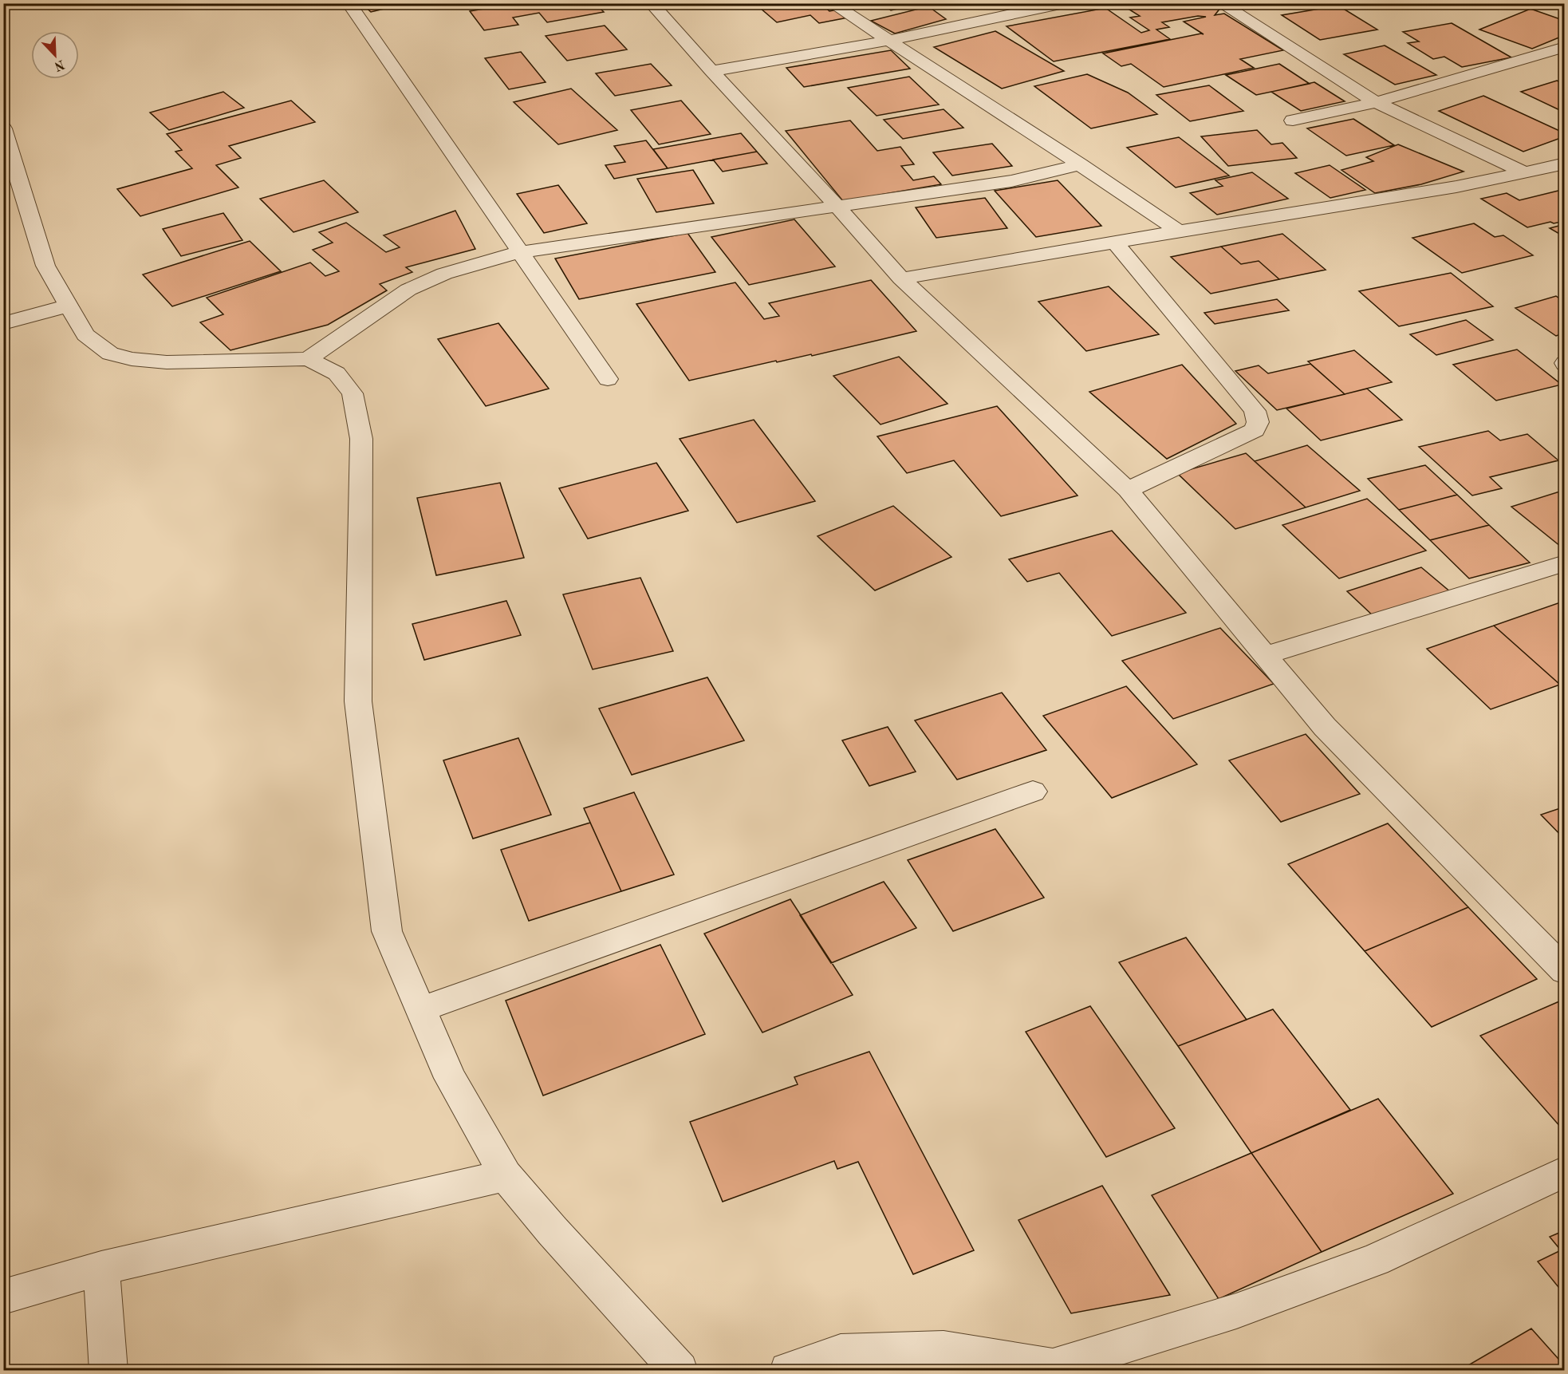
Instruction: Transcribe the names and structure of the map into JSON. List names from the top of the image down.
{
  "north": "bottom right"
}
